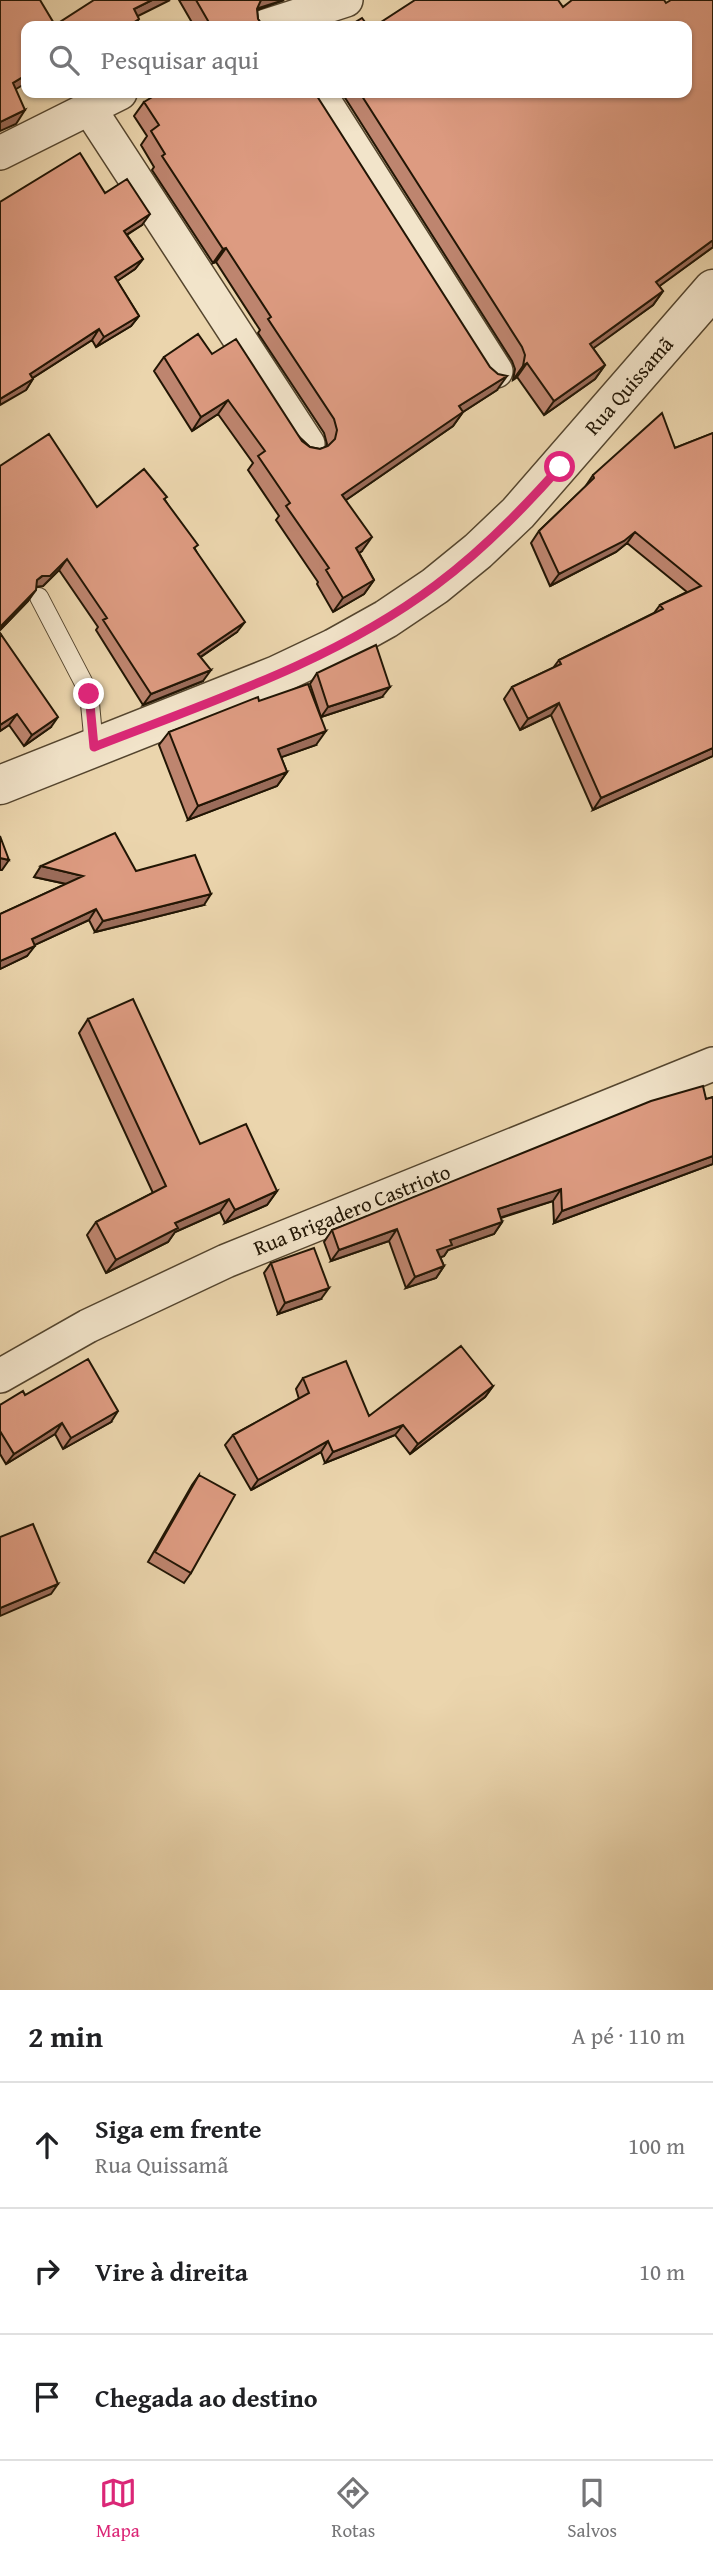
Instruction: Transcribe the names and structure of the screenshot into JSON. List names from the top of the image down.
{
  "streets": {
    "street": ["Rua Quissamã", "Rua Brigadero Castrioto"]
  },
  "page": {
    "search": "Pesquisar aqui",
    "heading": ["2 min", "A pé · 110 m"],
    "list": [
      ["Siga em frente", "Rua Quissamã", "100 m"],
      ["Vire à direita", "10 m"],
      "Chegada ao destino"
    ],
    "nav": ["Mapa", "Rotas", "Salvos"]
  }
}
